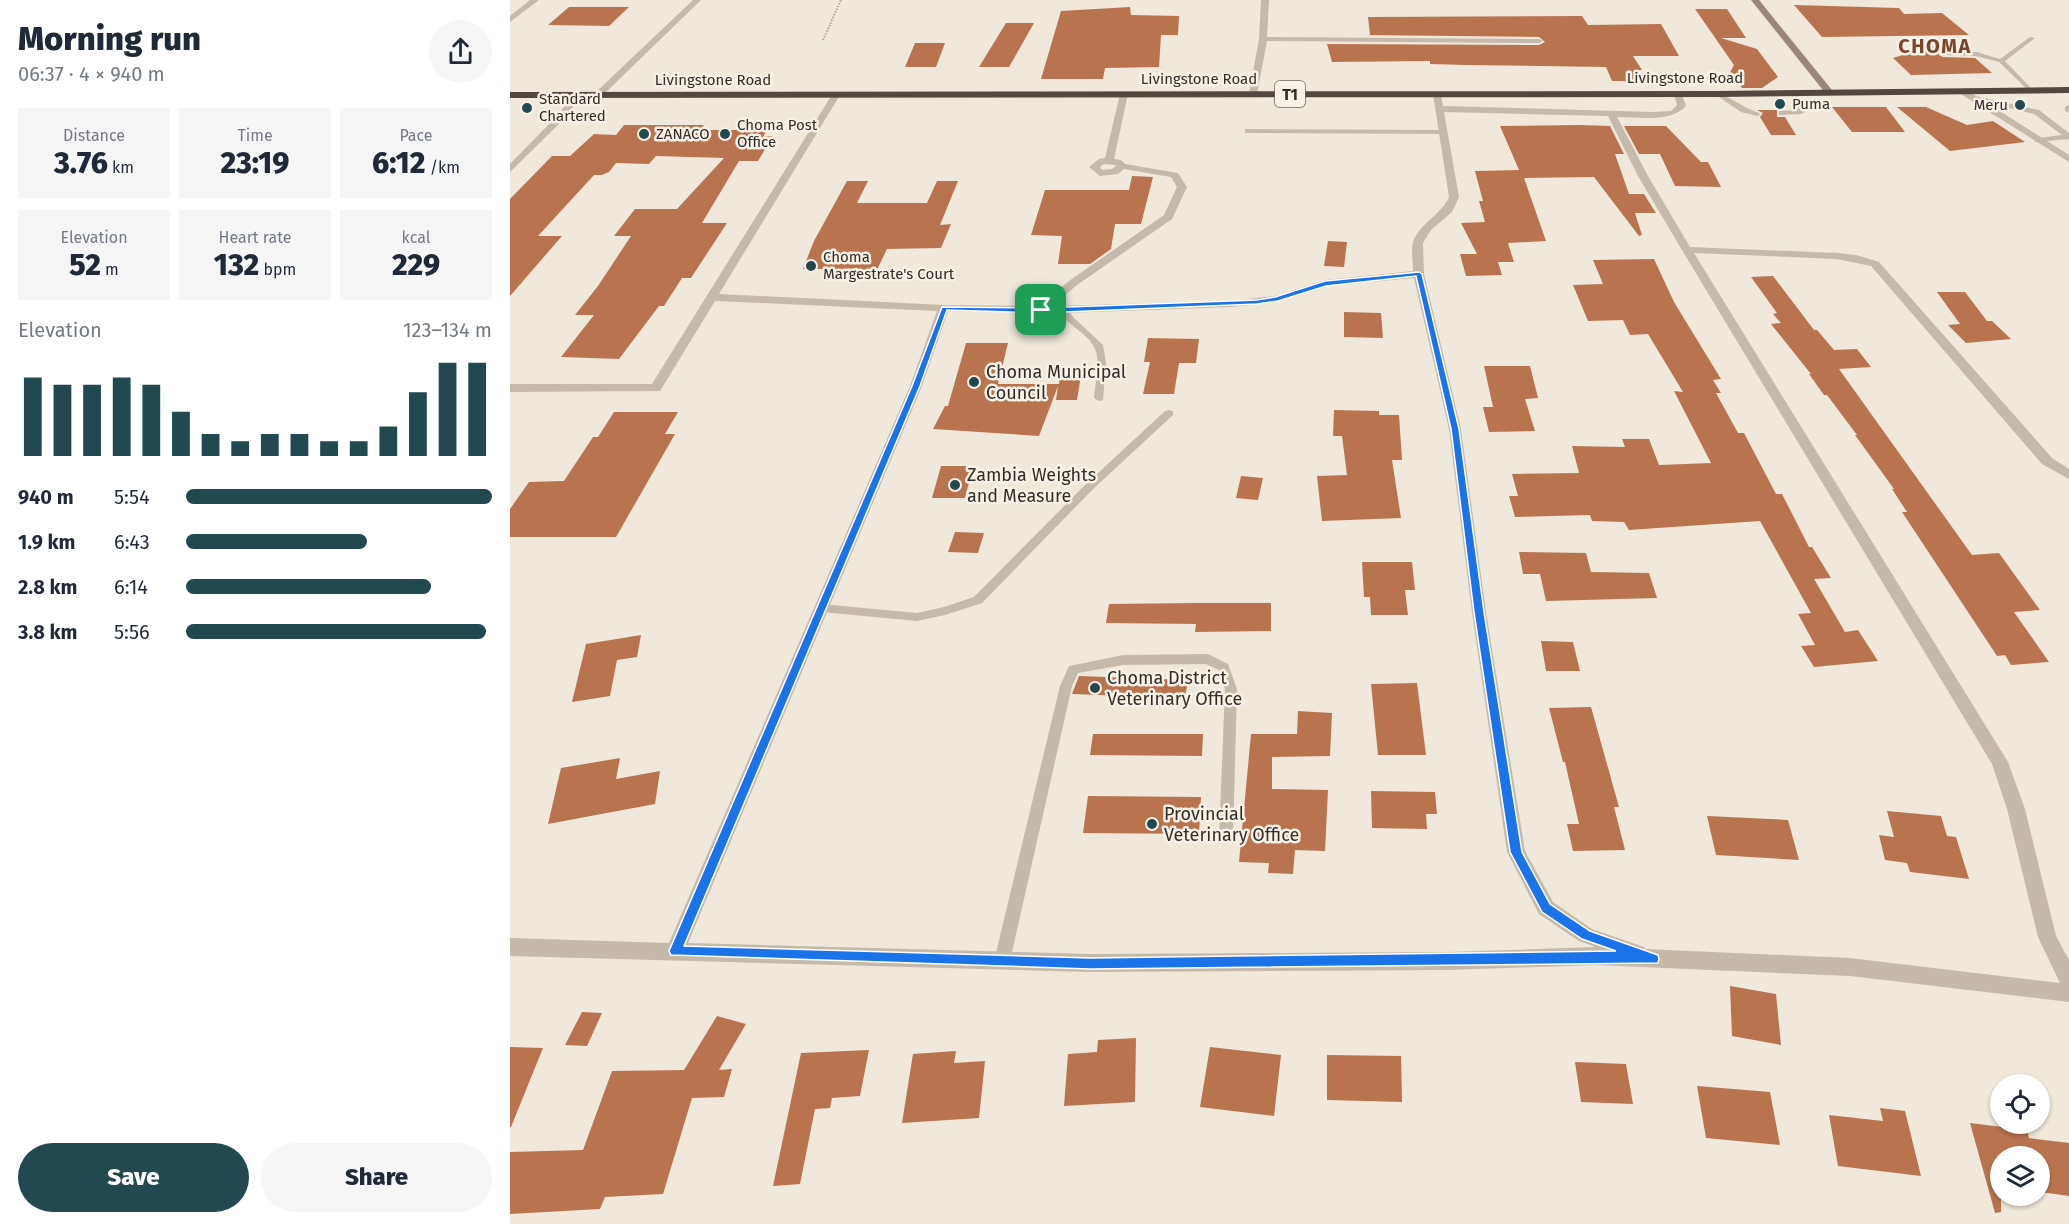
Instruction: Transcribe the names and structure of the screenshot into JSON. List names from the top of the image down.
{
  "streets": {
    "highway": ["Livingstone Road", "T1"]
  },
  "districts": ["CHOMA"],
  "places": [
    "Puma",
    "Meru",
    "Standard Chartered",
    "ZANACO",
    "Choma Post Office",
    "Choma Margestrate's Court",
    "Choma Municipal Council",
    "Zambia Weights and Measure",
    "Choma District Veterinary Office",
    "Provincial Veterinary Office"
  ],
  "page": {
    "heading": ["Morning run", "06:37 · 4 × 940 m"],
    "stats": [
      ["Distance", "3.76 km"],
      ["Time", "23:19"],
      ["Pace", "6:12 /km"],
      ["Elevation", "52 m"],
      ["Heart rate", "132 bpm"],
      ["kcal", "229"]
    ],
    "chart": ["Elevation", "123–134 m"],
    "list": [
      {
        "name": "940 m",
        "note": "5:54"
      },
      {
        "name": "1.9 km",
        "note": "6:43"
      },
      {
        "name": "2.8 km",
        "note": "6:14"
      },
      {
        "name": "3.8 km",
        "note": "5:56"
      }
    ],
    "buttons": ["Save", "Share"]
  }
}
